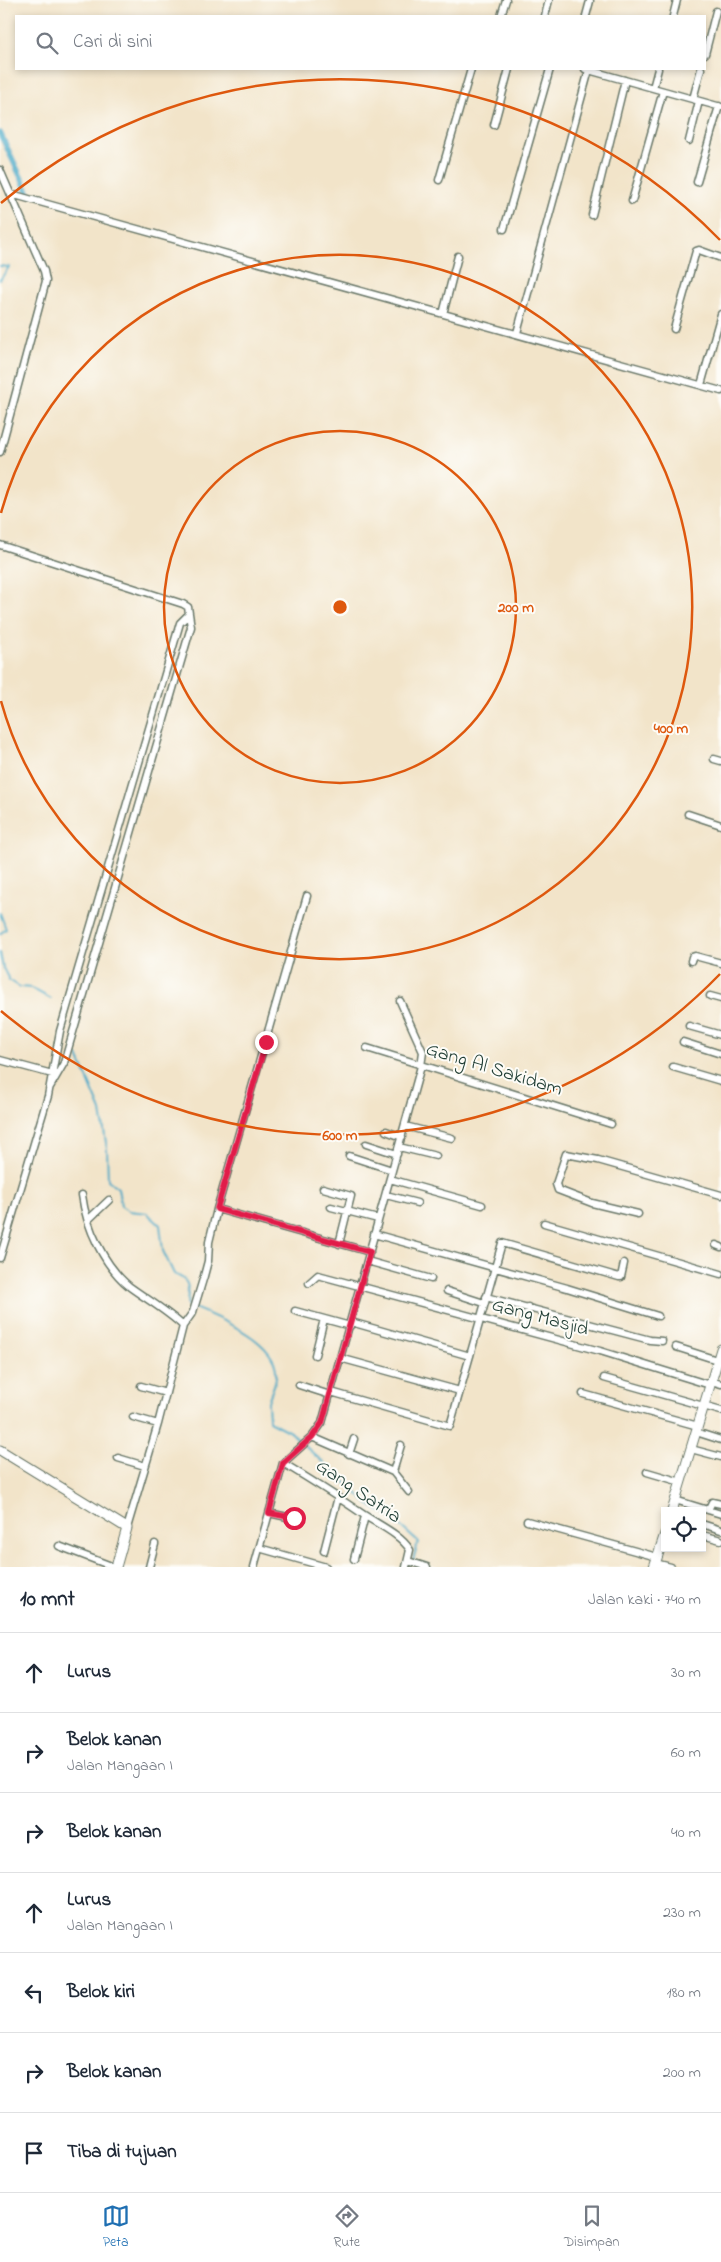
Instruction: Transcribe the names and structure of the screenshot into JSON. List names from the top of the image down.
{
  "streets": {
    "street": ["Gang Al Sakidam", "Gang Masjid", "Gang Satria"]
  },
  "page": {
    "search": "Cari di sini",
    "heading": ["10 mnt", "Jalan kaki · 740 m"],
    "list": [
      ["Lurus", "30 m"],
      ["Belok kanan", "Jalan Mangaan I", "60 m"],
      ["Belok kanan", "40 m"],
      ["Lurus", "Jalan Mangaan I", "230 m"],
      ["Belok kiri", "180 m"],
      ["Belok kanan", "200 m"],
      "Tiba di tujuan"
    ],
    "nav": ["Peta", "Rute", "Disimpan"]
  },
  "rings": ["200 m", "400 m", "600 m"]
}
